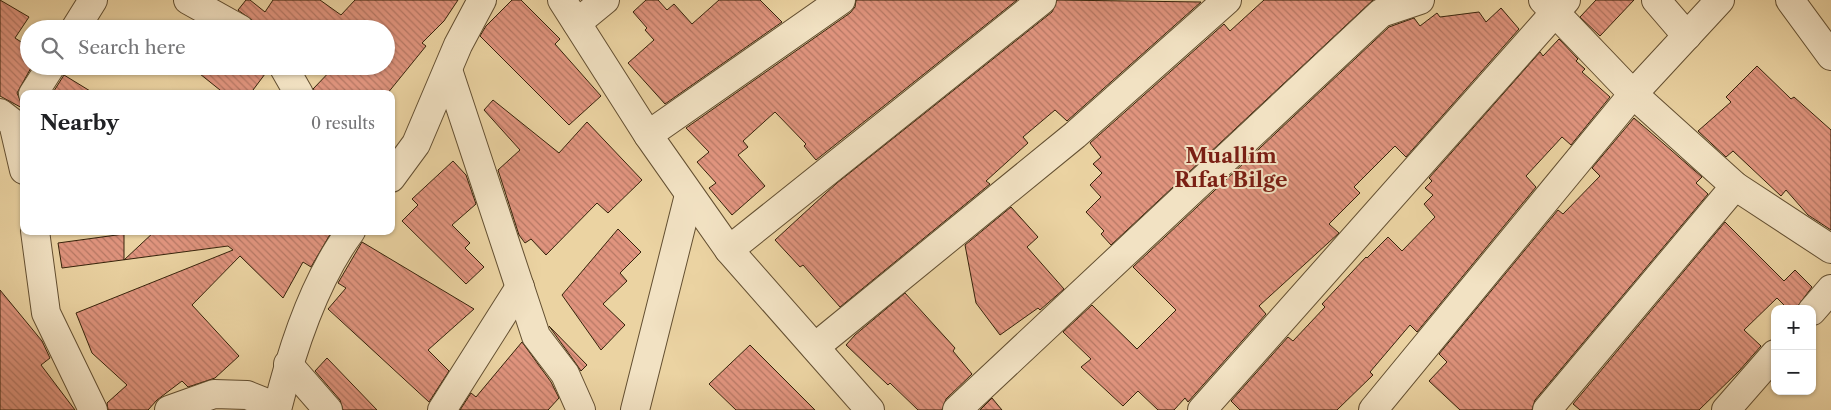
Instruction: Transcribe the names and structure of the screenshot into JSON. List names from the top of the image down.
{
  "districts": ["Muallim Rıfat Bilge"],
  "page": {
    "search": "Search here",
    "heading": ["Nearby", "0 results"],
    "map_buttons": ["+", "−"]
  }
}
